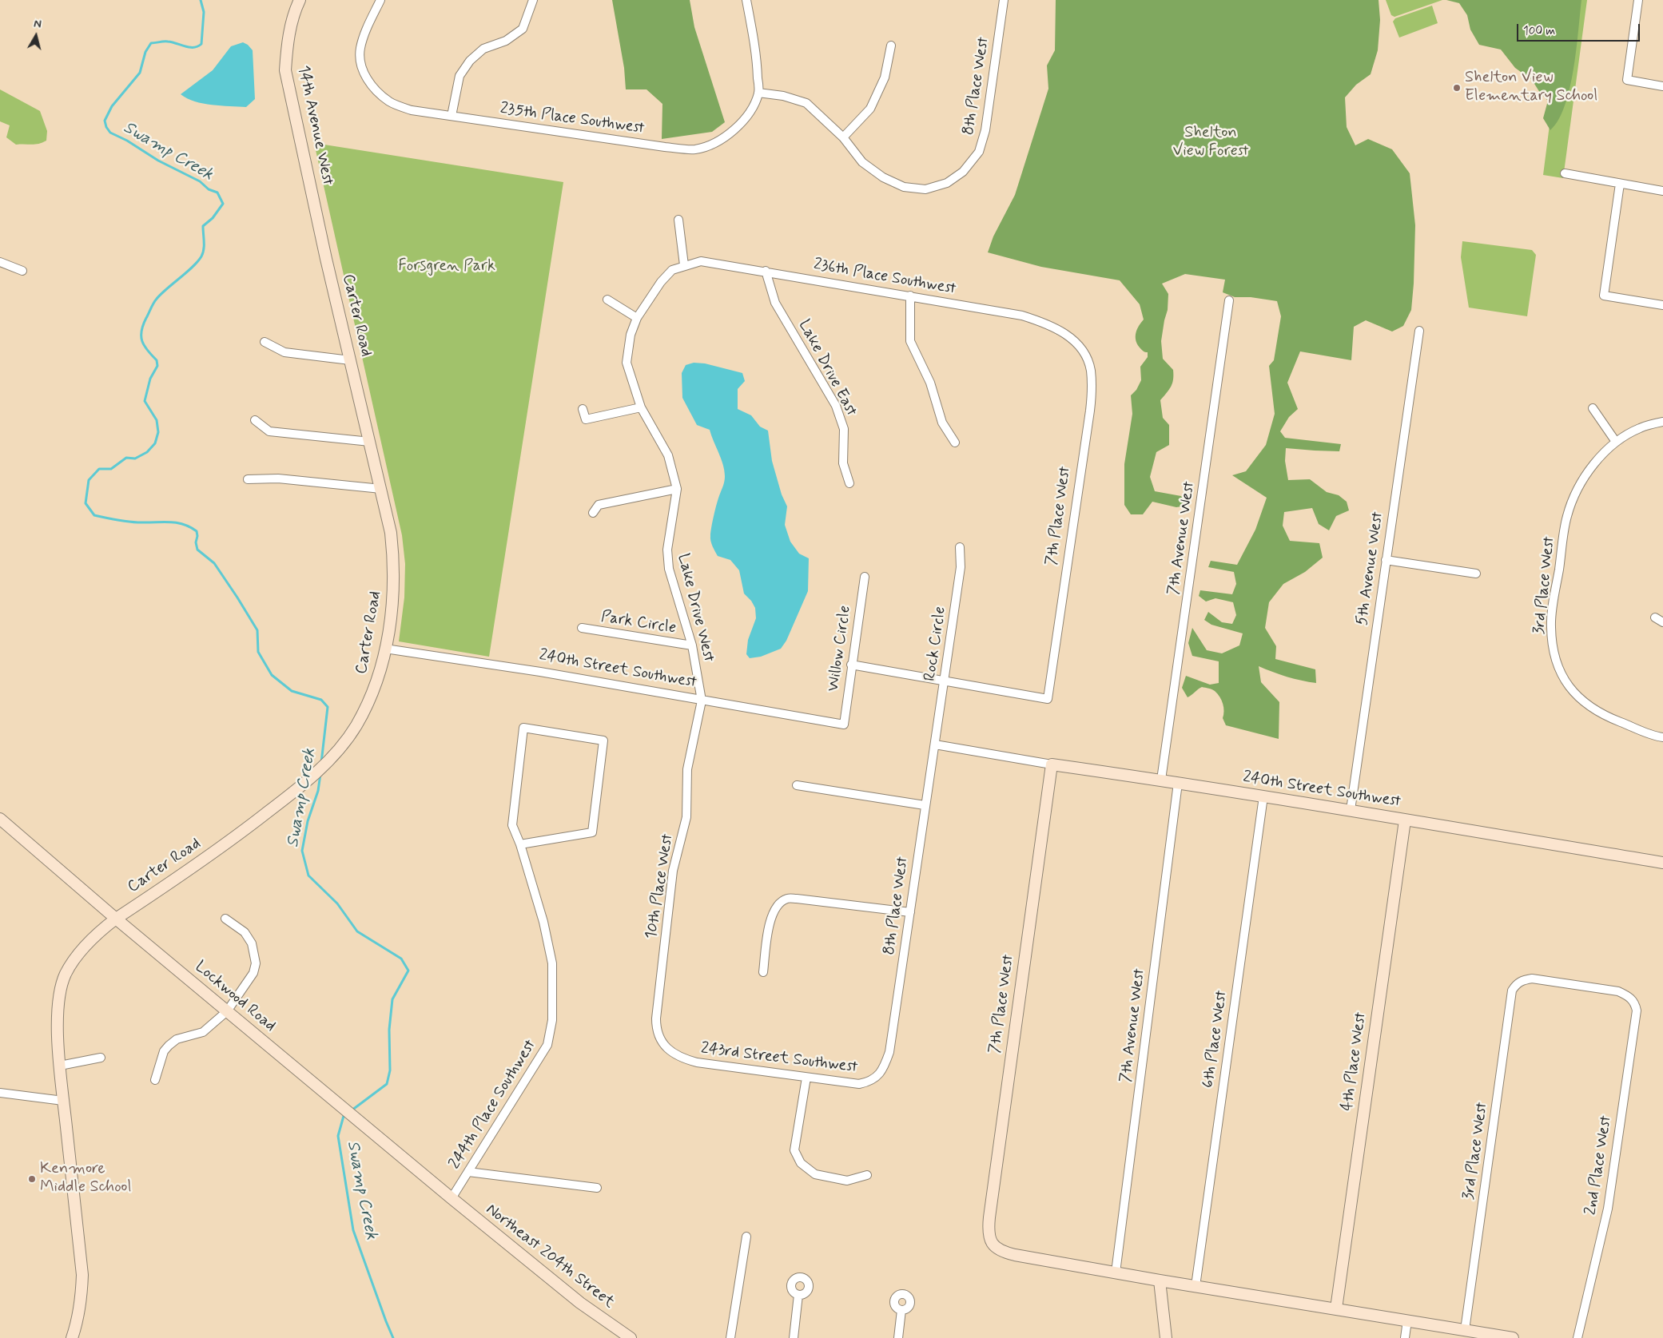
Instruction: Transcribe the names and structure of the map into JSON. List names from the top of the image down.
{
  "streets": {
    "street": [
      "8th Place West",
      "235th Place Southwest",
      "14th Avenue West",
      "236th Place Southwest",
      "Carter Road",
      "Lake Drive East",
      "7th Place West",
      "7th Avenue West",
      "5th Avenue West",
      "3rd Place West",
      "Lake Drive West",
      "Park Circle",
      "Rock Circle",
      "Willow Circle",
      "240th Street Southwest",
      "10th Place West",
      "Lockwood Road",
      "6th Place West",
      "243rd Street Southwest",
      "4th Place West",
      "244th Place Southwest",
      "2nd Place West",
      "Northeast 204th Street"
    ]
  },
  "crossings": [
    ["8th Place West", "235th Place Southwest"],
    ["8th Place West", "Rock Circle"],
    ["8th Place West", "240th Street Southwest"],
    ["8th Place West", "243rd Street Southwest"],
    ["14th Avenue West", "Carter Road"],
    ["236th Place Southwest", "Lake Drive East"],
    ["236th Place Southwest", "7th Place West"],
    ["236th Place Southwest", "Lake Drive West"],
    ["Carter Road", "240th Street Southwest"],
    ["Carter Road", "Lockwood Road"],
    ["7th Place West", "7th Avenue West"],
    ["7th Place West", "Rock Circle"],
    ["7th Place West", "240th Street Southwest"],
    ["7th Avenue West", "240th Street Southwest"],
    ["5th Avenue West", "240th Street Southwest"],
    ["3rd Place West", "2nd Place West"],
    ["Lake Drive West", "Park Circle"],
    ["Lake Drive West", "240th Street Southwest"],
    ["Lake Drive West", "10th Place West"],
    ["Rock Circle", "240th Street Southwest"],
    ["Willow Circle", "240th Street Southwest"],
    ["240th Street Southwest", "10th Place West"],
    ["240th Street Southwest", "6th Place West"],
    ["240th Street Southwest", "4th Place West"],
    ["10th Place West", "243rd Street Southwest"],
    ["Lockwood Road", "244th Place Southwest"],
    ["Lockwood Road", "Northeast 204th Street"],
    ["244th Place Southwest", "Northeast 204th Street"]
  ],
  "water": ["Swamp Creek"],
  "parks": ["Shelton View Forest", "Forsgren Park"],
  "places": ["Shelton View Elementary School", "Kenmore Middle School"],
  "scale_bar": "100 m",
  "north": "top"
}
